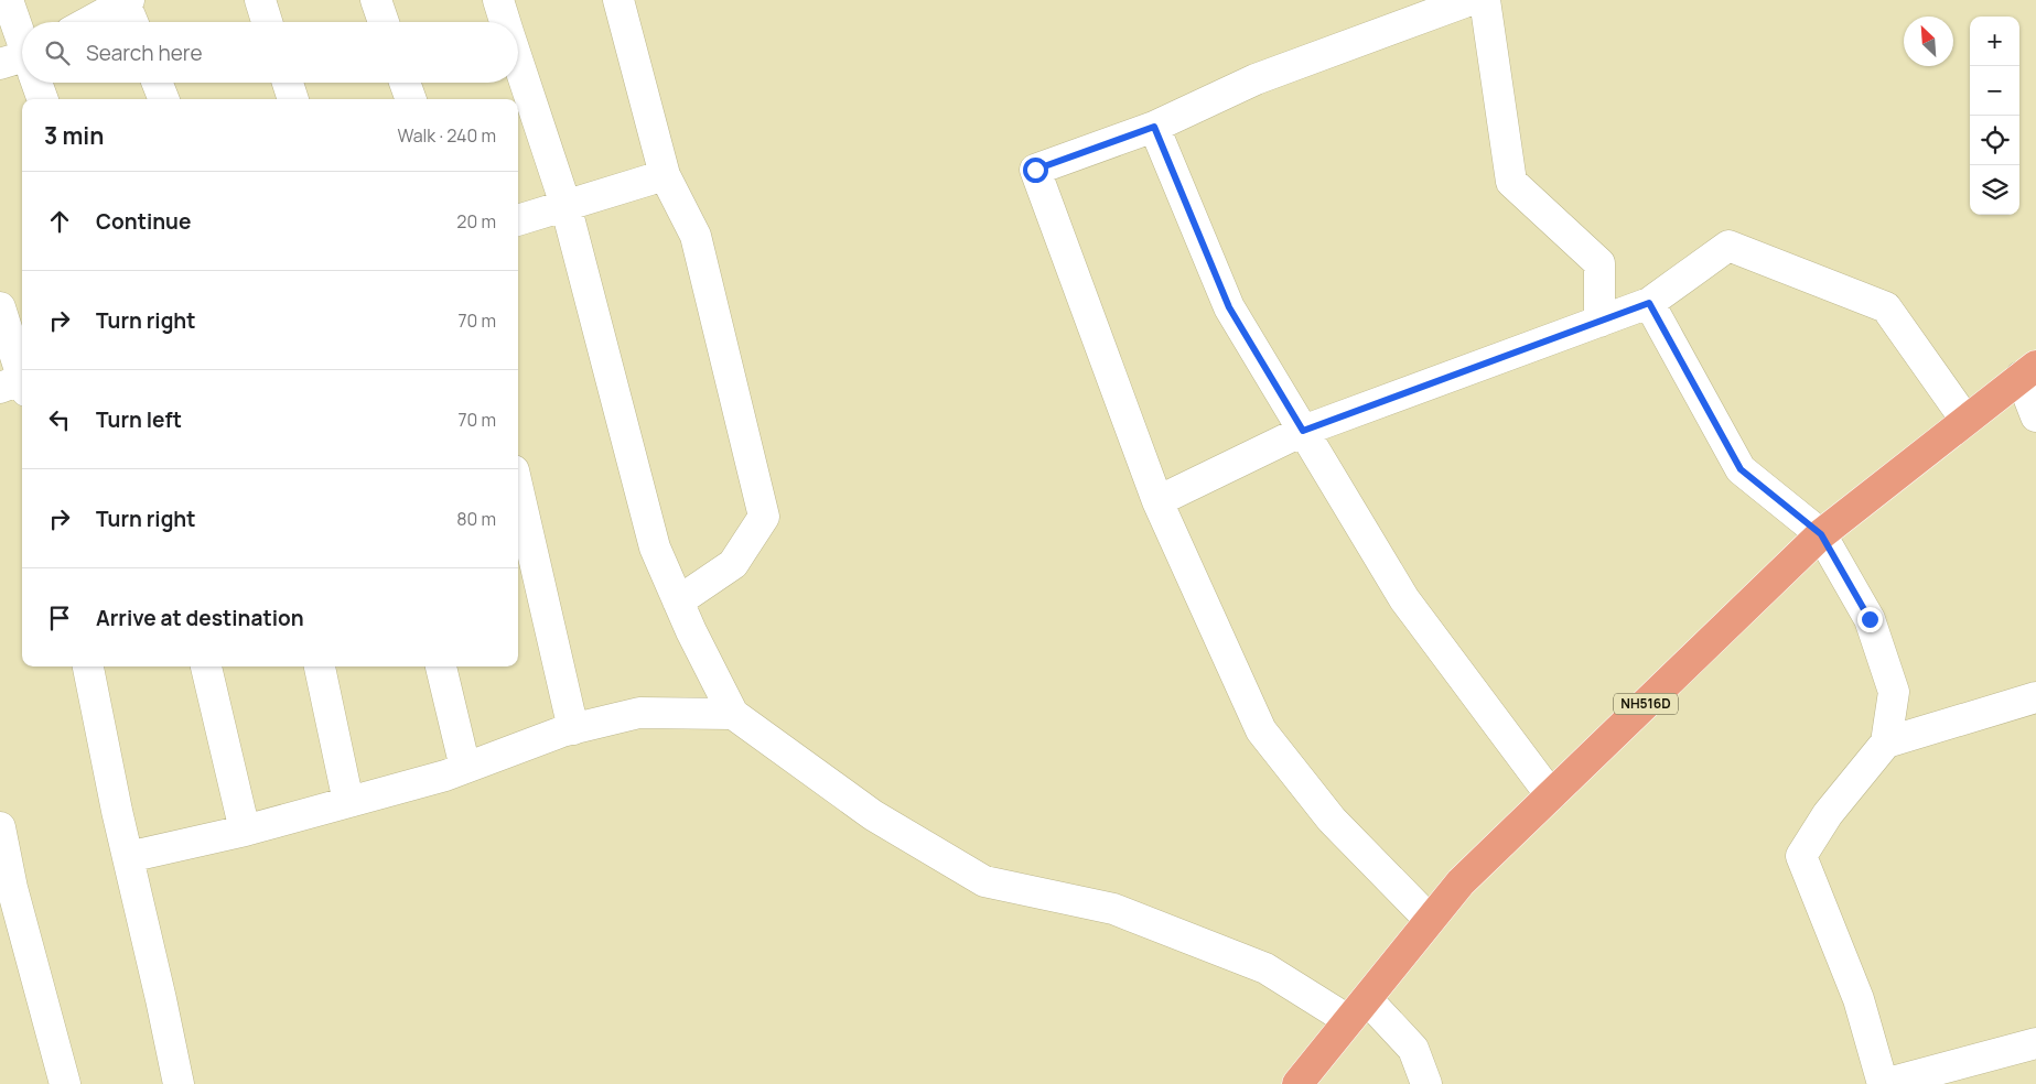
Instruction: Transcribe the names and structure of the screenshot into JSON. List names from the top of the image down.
{
  "streets": {
    "highway": ["NH516D"]
  },
  "north": "top left",
  "page": {
    "map_buttons": ["+", "−"],
    "search": "Search here",
    "heading": ["3 min", "Walk · 240 m"],
    "list": [
      ["Continue", "20 m"],
      ["Turn right", "70 m"],
      ["Turn left", "70 m"],
      ["Turn right", "80 m"],
      "Arrive at destination"
    ]
  }
}
